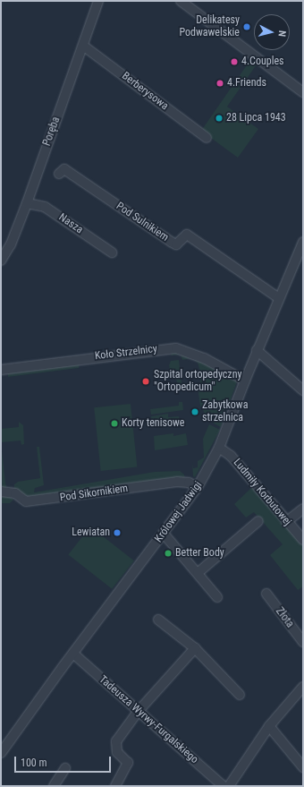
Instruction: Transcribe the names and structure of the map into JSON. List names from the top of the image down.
{
  "streets": {
    "street": [
      "Berberysowa",
      "Poręba",
      "Pod Sulnikiem",
      "Nasza",
      "Koło Strzelnicy",
      "Ludmiły Korbutowej",
      "Pod Sikornikiem",
      "Królowej Jadwigi",
      "Złota",
      "Tadeusza Wyrwy-Furgalskiego"
    ]
  },
  "crossings": [
    ["Berberysowa", "Poręba"],
    ["Poręba", "Nasza"],
    ["Pod Sulnikiem", "Królowej Jadwigi"],
    ["Koło Strzelnicy", "Królowej Jadwigi"],
    ["Ludmiły Korbutowej", "Królowej Jadwigi"],
    ["Pod Sikornikiem", "Królowej Jadwigi"],
    ["Królowej Jadwigi", "Tadeusza Wyrwy-Furgalskiego"]
  ],
  "places": [
    "Delikatesy Podwawelskie",
    "4.Couples",
    "4.Friends",
    "28 Lipca 1943",
    "Szpital ortopedyczny \"Ortopedicum\"",
    "Zabytkowa strzelnica",
    "Korty tenisowe",
    "Lewiatan",
    "Better Body"
  ],
  "scale_bar": "100 m",
  "north": "right"
}
